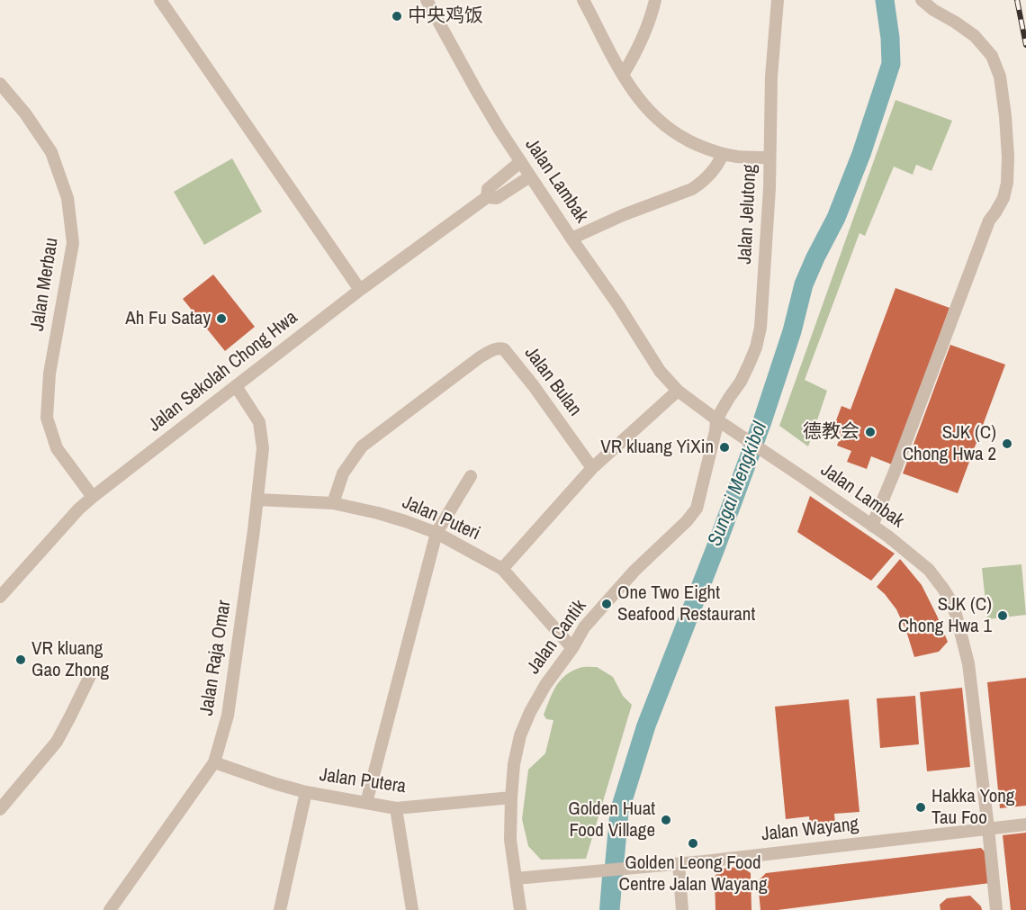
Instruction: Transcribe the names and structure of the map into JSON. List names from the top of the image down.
{
  "streets": {
    "street": [
      "Jalan Lambak",
      "Jalan Jelutong",
      "Jalan Merbau",
      "Jalan Sekolah Chong Hwa",
      "Jalan Bulan",
      "Jalan Puteri",
      "Jalan Cantik",
      "Jalan Raja Omar",
      "Jalan Putera",
      "Jalan Wayang"
    ]
  },
  "crossings": [
    ["Jalan Lambak", "Jalan Jelutong"],
    ["Jalan Lambak", "Jalan Sekolah Chong Hwa"],
    ["Jalan Lambak", "Jalan Cantik"],
    ["Jalan Lambak", "Jalan Wayang"],
    ["Jalan Jelutong", "Jalan Cantik"],
    ["Jalan Merbau", "Jalan Sekolah Chong Hwa"],
    ["Jalan Sekolah Chong Hwa", "Jalan Raja Omar"],
    ["Jalan Bulan", "Jalan Puteri"],
    ["Jalan Puteri", "Jalan Cantik"],
    ["Jalan Puteri", "Jalan Raja Omar"],
    ["Jalan Cantik", "Jalan Putera"],
    ["Jalan Cantik", "Jalan Wayang"],
    ["Jalan Raja Omar", "Jalan Putera"]
  ],
  "water": ["Sungai Mengkibol"],
  "places": [
    "中央鸡饭",
    "Ah Fu Satay",
    "德教会",
    "SJK (C) Chong Hwa 2",
    "VR kluang YiXin",
    "One Two Eight Seafood Restaurant",
    "SJK (C) Chong Hwa 1",
    "VR kluang Gao Zhong",
    "Hakka Yong Tau Foo",
    "Golden Huat Food Village",
    "Golden Leong Food Centre Jalan Wayang"
  ]
}
